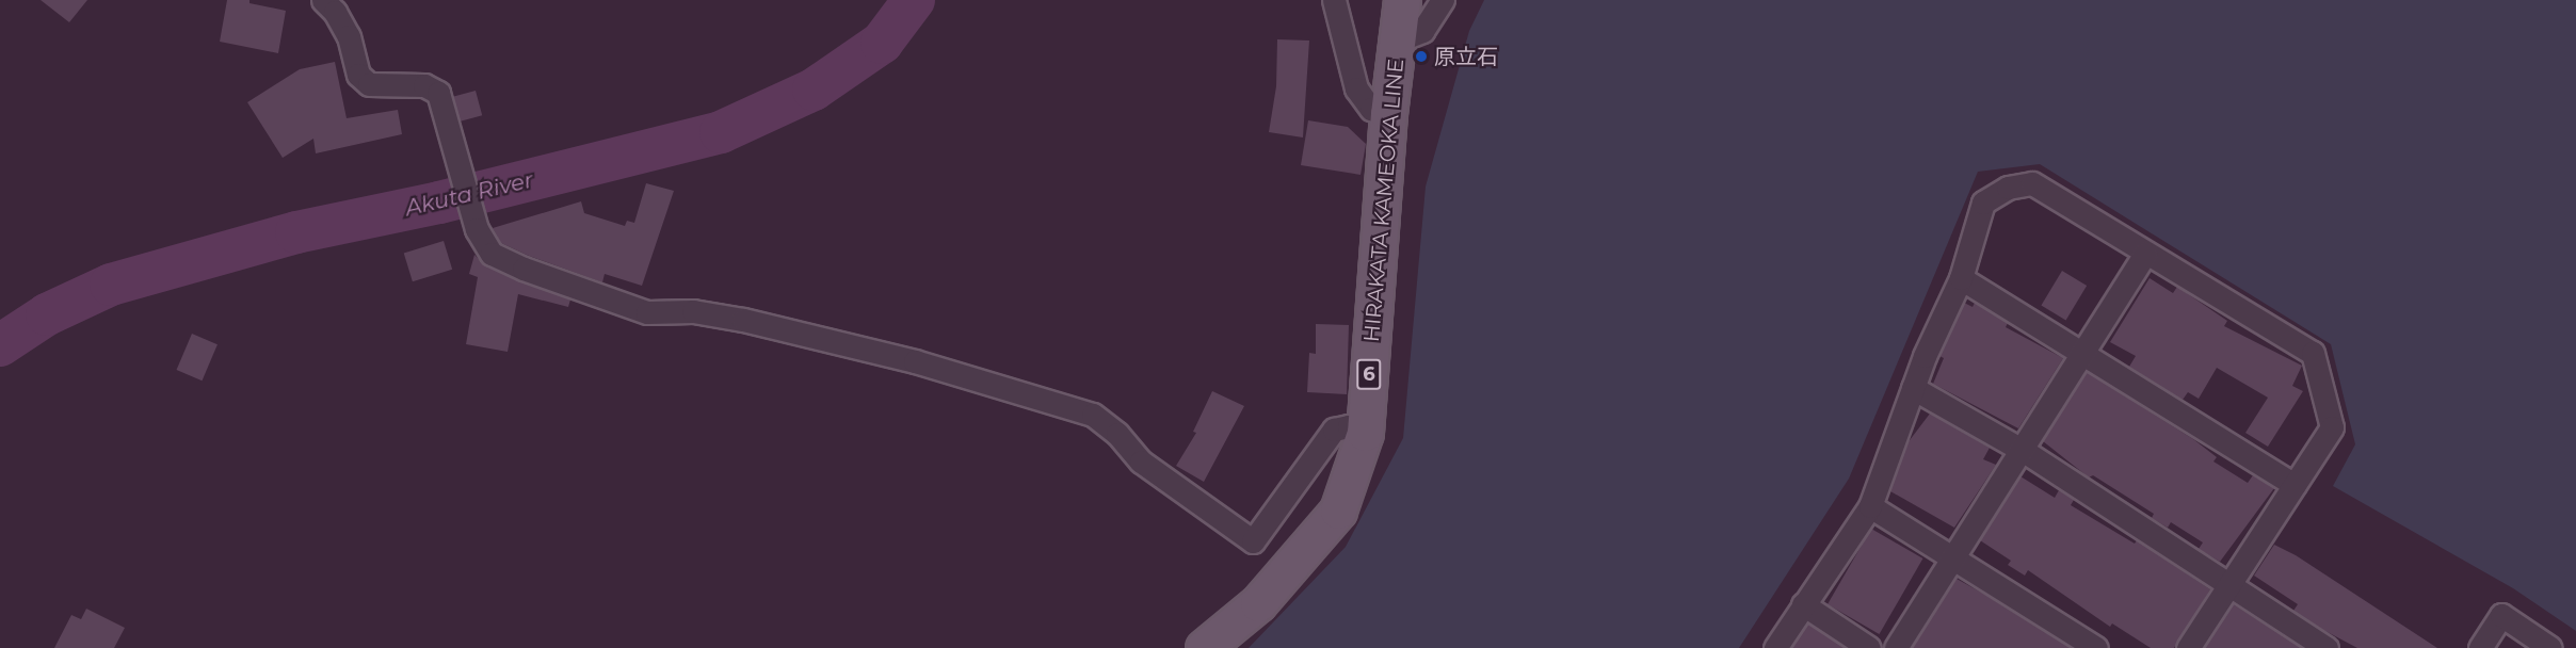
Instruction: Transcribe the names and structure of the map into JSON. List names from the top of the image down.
{
  "streets": {
    "main road": ["HIRAKATA KAMEOKA LINE", "6"]
  },
  "water": ["Akuta River"],
  "places": ["原立石"]
}
